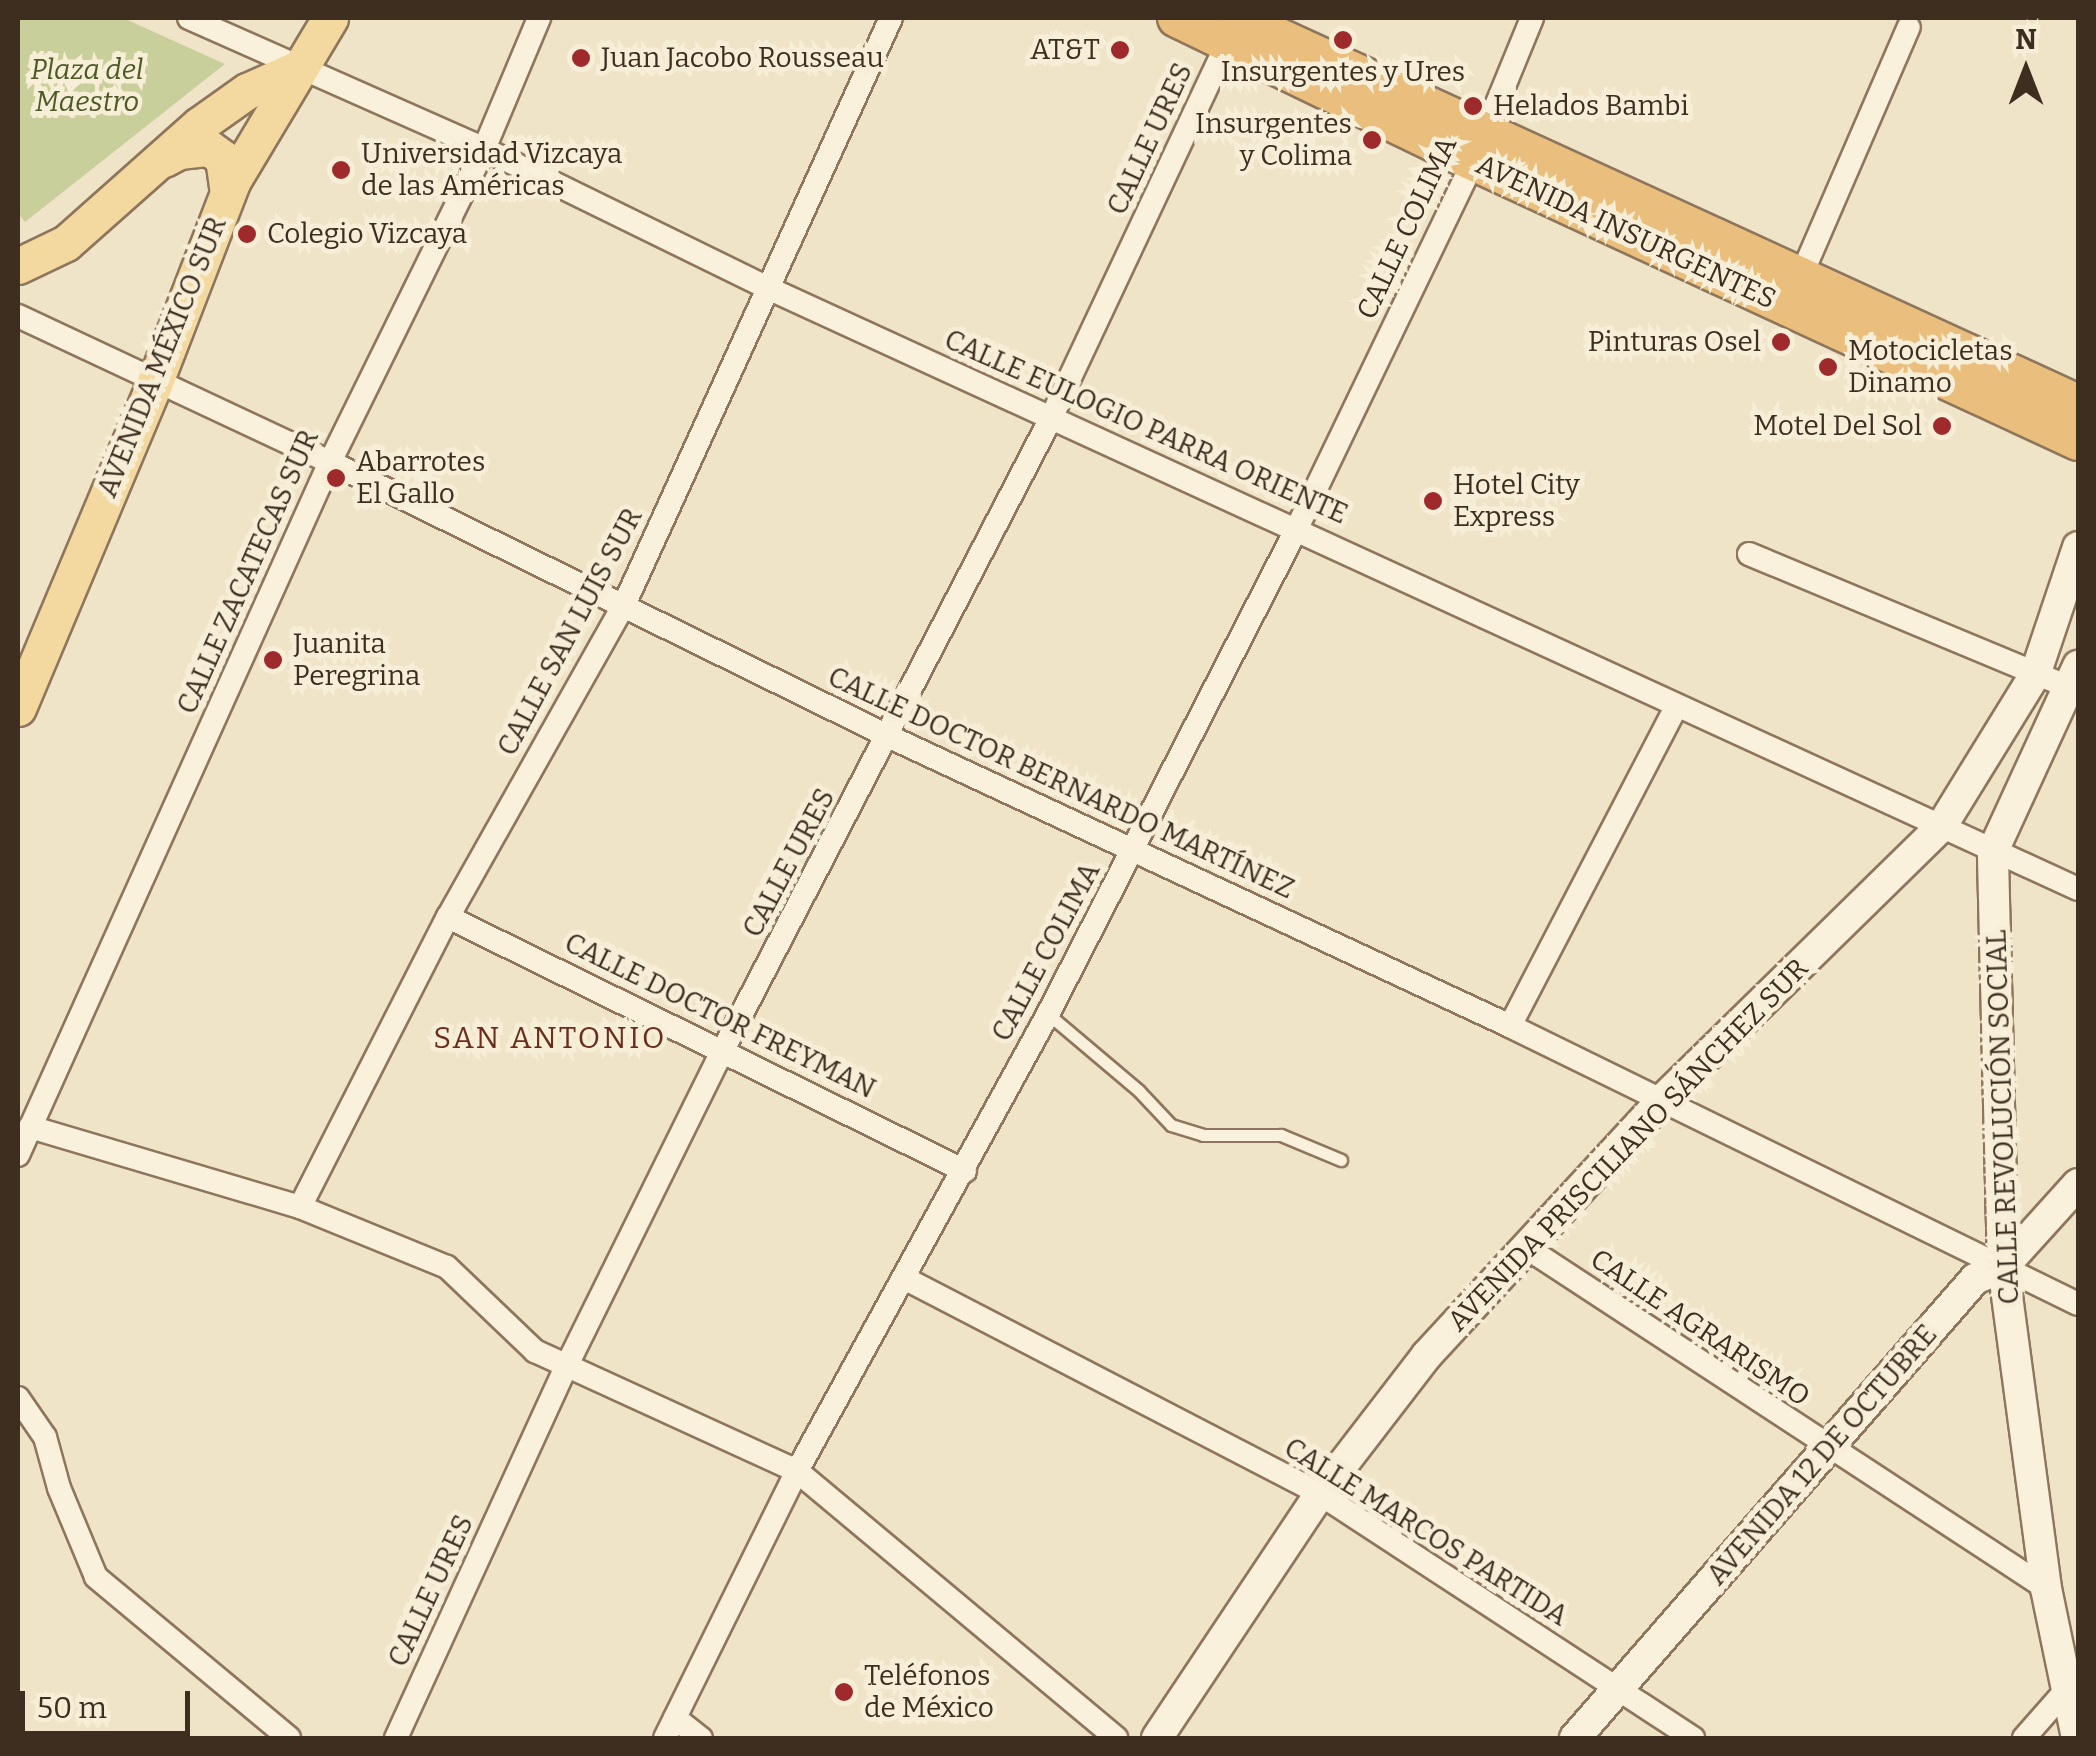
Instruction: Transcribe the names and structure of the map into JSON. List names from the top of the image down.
{
  "streets": {
    "highway": ["AVENIDA INSURGENTES"],
    "main road": [
      "AVENIDA MÉXICO SUR",
      "CALLE REVOLUCIÓN SOCIAL",
      "AVENIDA PRISCILIANO SÁNCHEZ SUR",
      "AVENIDA 12 DE OCTUBRE"
    ],
    "street": [
      "CALLE URES",
      "CALLE COLIMA",
      "CALLE EULOGIO PARRA ORIENTE",
      "CALLE ZACATECAS SUR",
      "CALLE SAN LUIS SUR",
      "CALLE DOCTOR BERNARDO MARTÍNEZ",
      "CALLE DOCTOR FREYMAN",
      "CALLE AGRARISMO",
      "CALLE MARCOS PARTIDA"
    ]
  },
  "crossings": [
    ["CALLE URES", "AVENIDA INSURGENTES"],
    ["CALLE URES", "CALLE EULOGIO PARRA ORIENTE"],
    ["CALLE URES", "CALLE DOCTOR BERNARDO MARTÍNEZ"],
    ["CALLE URES", "CALLE DOCTOR FREYMAN"],
    ["CALLE COLIMA", "AVENIDA INSURGENTES"],
    ["CALLE COLIMA", "CALLE EULOGIO PARRA ORIENTE"],
    ["CALLE COLIMA", "CALLE DOCTOR BERNARDO MARTÍNEZ"],
    ["CALLE COLIMA", "CALLE DOCTOR FREYMAN"],
    ["CALLE COLIMA", "CALLE MARCOS PARTIDA"],
    ["AVENIDA MÉXICO SUR", "CALLE EULOGIO PARRA ORIENTE"],
    ["AVENIDA MÉXICO SUR", "CALLE DOCTOR BERNARDO MARTÍNEZ"],
    ["CALLE EULOGIO PARRA ORIENTE", "CALLE ZACATECAS SUR"],
    ["CALLE EULOGIO PARRA ORIENTE", "CALLE SAN LUIS SUR"],
    ["CALLE EULOGIO PARRA ORIENTE", "CALLE REVOLUCIÓN SOCIAL"],
    ["CALLE EULOGIO PARRA ORIENTE", "AVENIDA PRISCILIANO SÁNCHEZ SUR"],
    ["CALLE ZACATECAS SUR", "CALLE DOCTOR BERNARDO MARTÍNEZ"],
    ["CALLE SAN LUIS SUR", "CALLE DOCTOR BERNARDO MARTÍNEZ"],
    ["CALLE SAN LUIS SUR", "CALLE DOCTOR FREYMAN"],
    ["CALLE DOCTOR BERNARDO MARTÍNEZ", "CALLE REVOLUCIÓN SOCIAL"],
    ["CALLE DOCTOR BERNARDO MARTÍNEZ", "AVENIDA PRISCILIANO SÁNCHEZ SUR"],
    ["CALLE DOCTOR BERNARDO MARTÍNEZ", "AVENIDA 12 DE OCTUBRE"],
    ["CALLE REVOLUCIÓN SOCIAL", "CALLE AGRARISMO"],
    ["CALLE REVOLUCIÓN SOCIAL", "AVENIDA 12 DE OCTUBRE"],
    ["AVENIDA PRISCILIANO SÁNCHEZ SUR", "CALLE AGRARISMO"],
    ["AVENIDA PRISCILIANO SÁNCHEZ SUR", "CALLE MARCOS PARTIDA"],
    ["CALLE AGRARISMO", "AVENIDA 12 DE OCTUBRE"],
    ["AVENIDA 12 DE OCTUBRE", "CALLE MARCOS PARTIDA"]
  ],
  "districts": ["SAN ANTONIO"],
  "parks": ["Plaza del Maestro"],
  "places": [
    "Insurgentes y Ures",
    "AT&T",
    "Juan Jacobo Rousseau",
    "Helados Bambi",
    "Insurgentes y Colima",
    "Universidad Vizcaya de las Américas",
    "Colegio Vizcaya",
    "Pinturas Osel",
    "Motocicletas Dinamo",
    "Motel Del Sol",
    "Abarrotes El Gallo",
    "Hotel City Express",
    "Juanita Peregrina",
    "Teléfonos de México"
  ],
  "scale_bar": "50 m",
  "north": "top"
}
